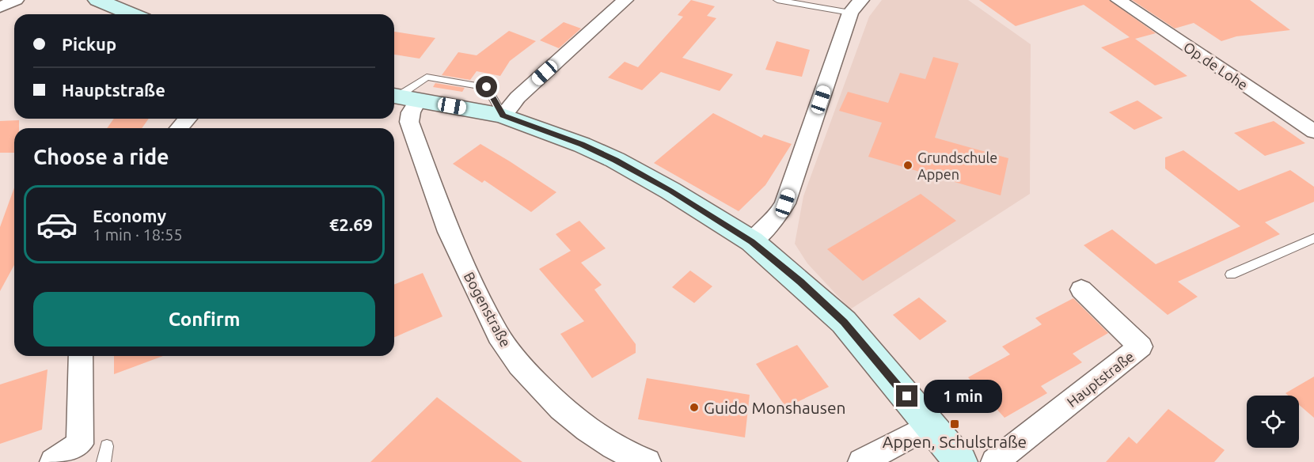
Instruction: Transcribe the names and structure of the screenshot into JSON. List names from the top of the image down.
{
  "streets": {
    "street": ["Op de Lohe", "Bogenstraße", "Hauptstraße"]
  },
  "places": {
    "other": ["Grundschule Appen", "Guido Monshausen"],
    "transit": ["Appen, Schulstraße"]
  },
  "page": {
    "banner": ["Pickup", "Hauptstraße"],
    "heading": "Choose a ride",
    "list": [
      {
        "name": "Economy",
        "note": "1 min · 18:55",
        "value": "€2.69"
      }
    ],
    "buttons": "Confirm",
    "bubble": "1 min"
  }
}
